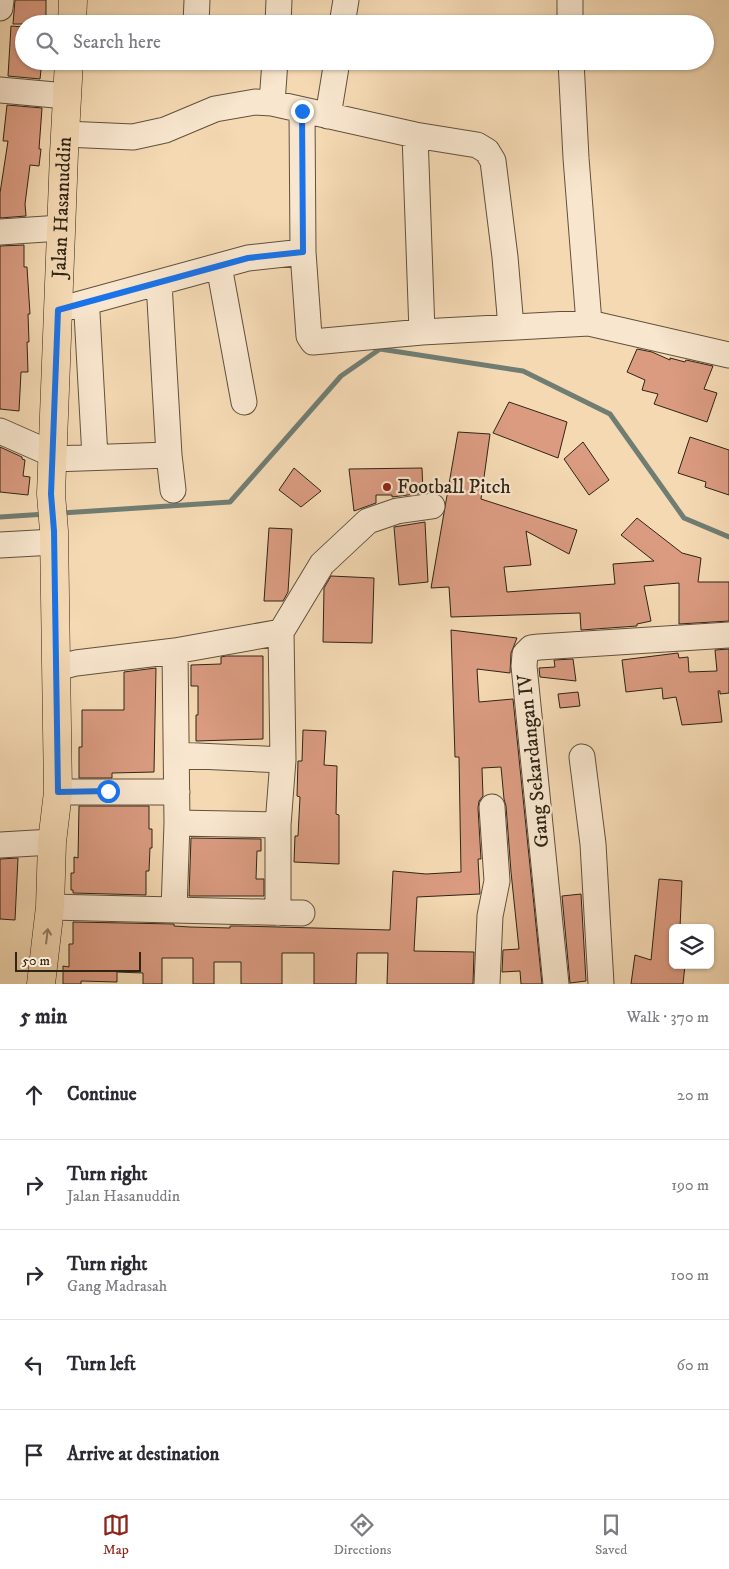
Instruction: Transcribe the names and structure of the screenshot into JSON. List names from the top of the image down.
{
  "streets": {
    "main road": ["Jalan Hasanuddin"],
    "street": ["Gang Sekardangan IV"]
  },
  "places": ["Football Pitch"],
  "scale_bar": "50 m",
  "page": {
    "search": "Search here",
    "scale": "50 m",
    "heading": ["5 min", "Walk · 370 m"],
    "list": [
      ["Continue", "20 m"],
      ["Turn right", "Jalan Hasanuddin", "190 m"],
      ["Turn right", "Gang Madrasah", "100 m"],
      ["Turn left", "60 m"],
      "Arrive at destination"
    ],
    "nav": ["Map", "Directions", "Saved"]
  }
}
